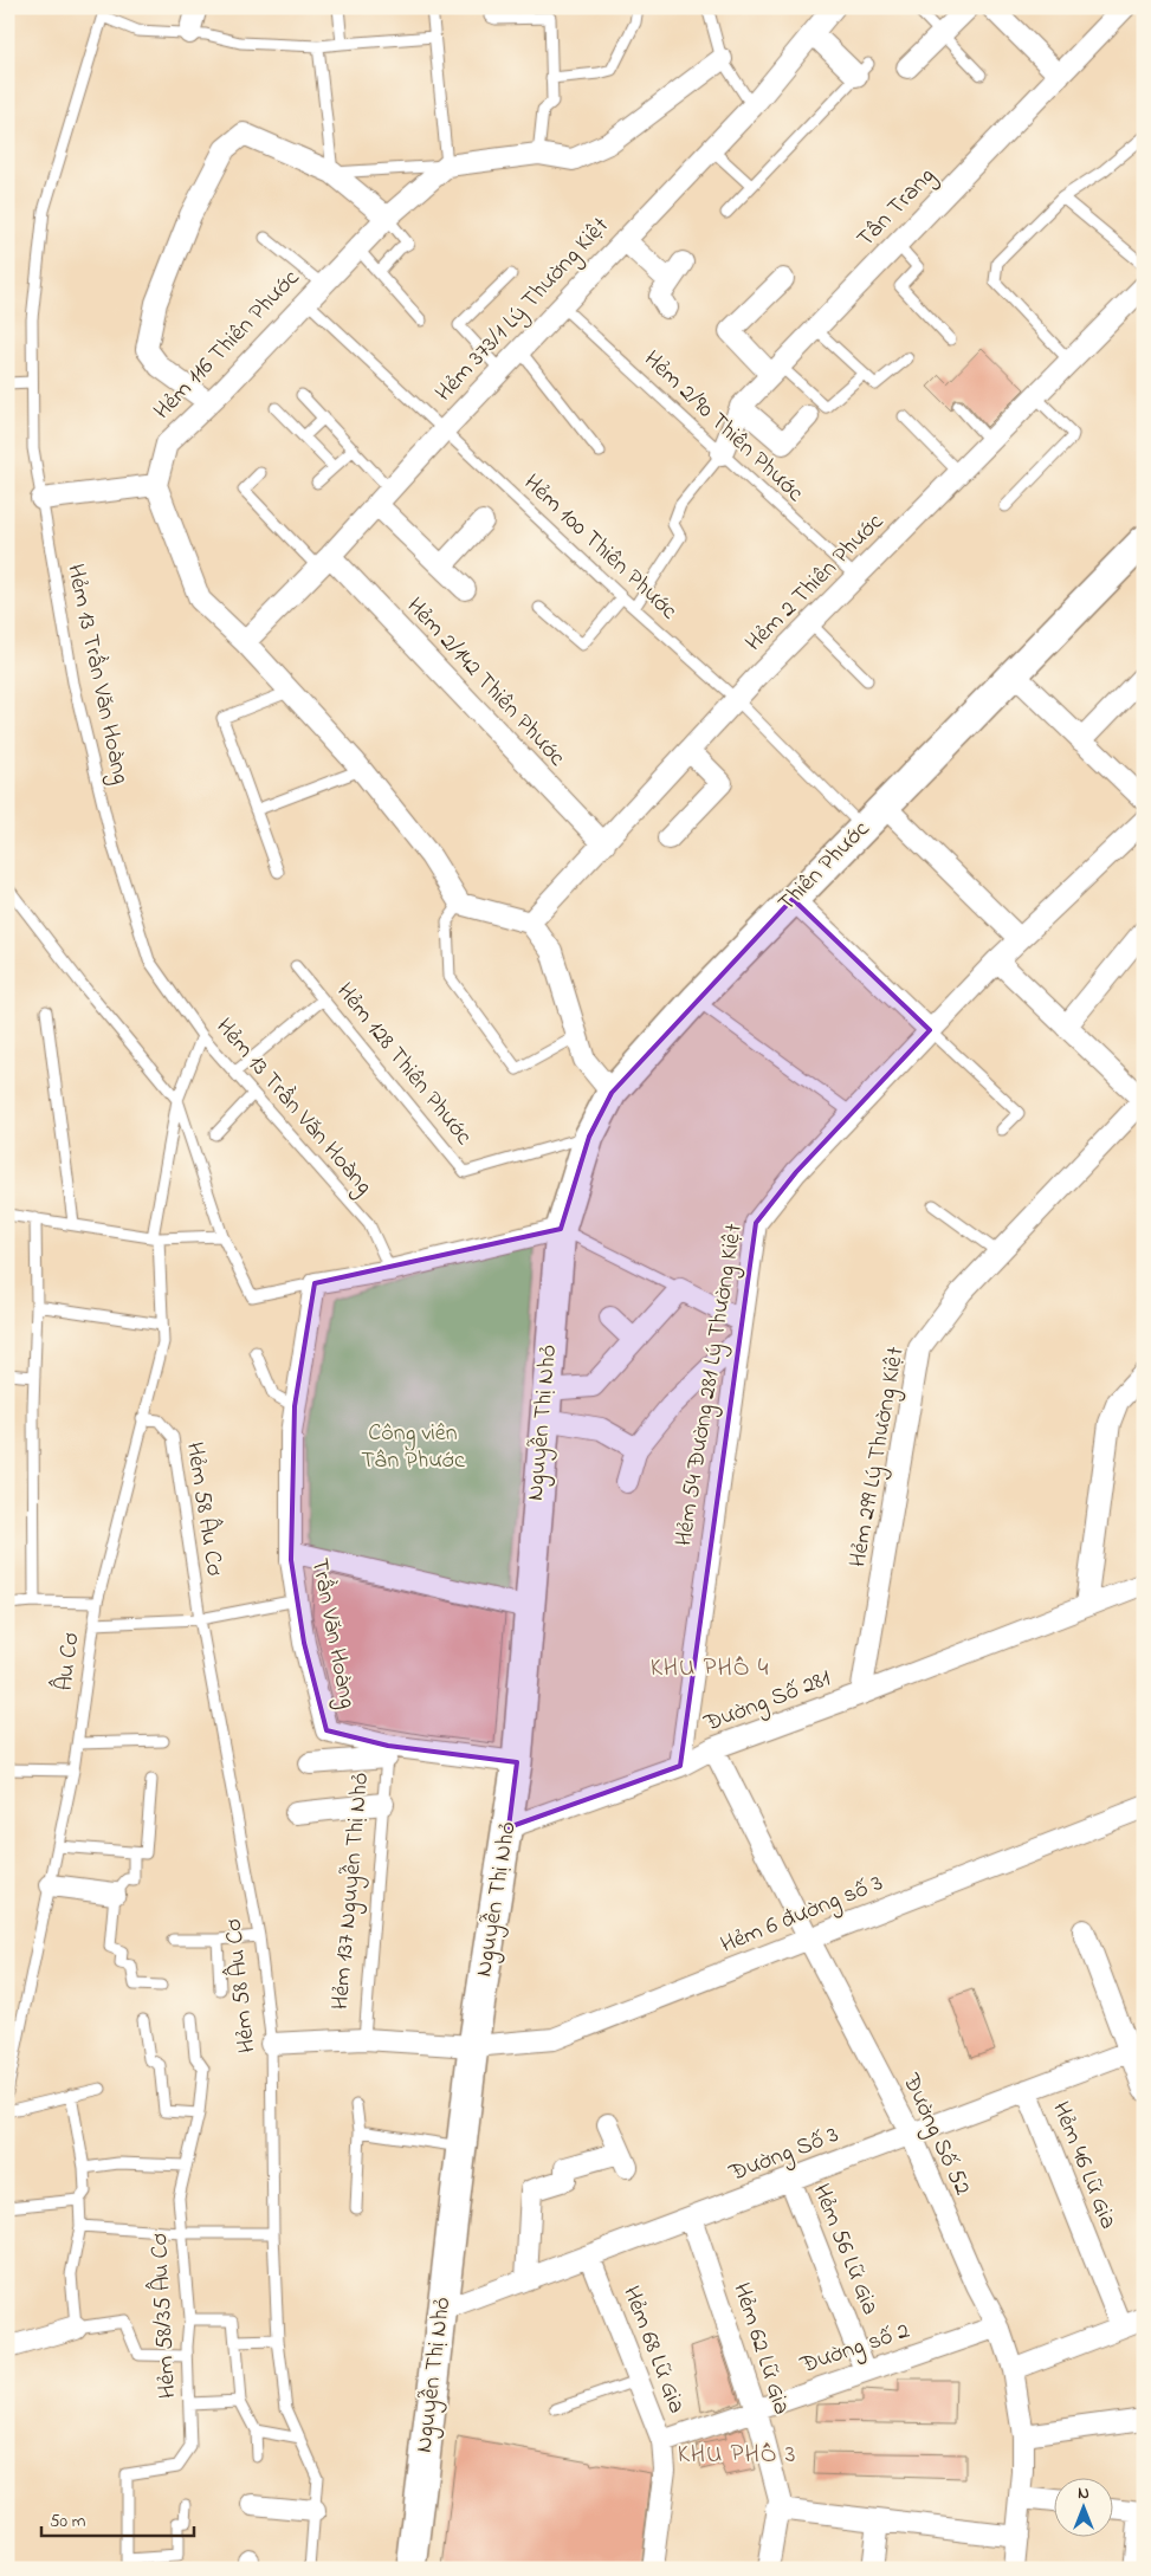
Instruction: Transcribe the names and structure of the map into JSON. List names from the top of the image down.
{
  "streets": {
    "street": [
      "Tân Trang",
      "Hẻm 373/1 Lý Thường Kiệt",
      "Hẻm 116 Thiên Phước",
      "Hẻm 2 Thiên Phước",
      "Hẻm 2/142 Thiên Phước",
      "Thiên Phước",
      "Hẻm 54 Đường 281 Lý Thường Kiệt",
      "Nguyễn Thị Nhỏ",
      "Hẻm 299 Lý Thường Kiệt",
      "Trần Văn Hoàng",
      "Đường Số 281",
      "Hẻm 137 Nguyễn Thị Nhỏ",
      "Hẻm 6 đường số 3",
      "Đường Số 52",
      "Đường Số 3",
      "Hẻm 46 Lữ Gia",
      "Hẻm 56 Lữ Gia",
      "Hẻm 62 Lữ Gia",
      "Đường số 2",
      "Hẻm 68 Lữ Gia"
    ],
    "lane": [
      "Hẻm 2/90 Thiên Phước",
      "Hẻm 100 Thiên Phước",
      "Hẻm 13 Trần Văn Hoàng",
      "Hẻm 128 Thiên Phước",
      "Hẻm 58 Âu Cơ",
      "Âu Cơ",
      "Hẻm 58/35 Âu Cơ"
    ]
  },
  "crossings": [
    ["Tân Trang", "Hẻm 2/90 Thiên Phước"],
    ["Hẻm 373/1 Lý Thường Kiệt", "Hẻm 2/90 Thiên Phước"],
    ["Hẻm 373/1 Lý Thường Kiệt", "Hẻm 100 Thiên Phước"],
    ["Hẻm 373/1 Lý Thường Kiệt", "Hẻm 2/142 Thiên Phước"],
    ["Hẻm 116 Thiên Phước", "Hẻm 100 Thiên Phước"],
    ["Hẻm 2/90 Thiên Phước", "Hẻm 2 Thiên Phước"],
    ["Hẻm 100 Thiên Phước", "Hẻm 2 Thiên Phước"],
    ["Hẻm 100 Thiên Phước", "Thiên Phước"],
    ["Hẻm 2 Thiên Phước", "Hẻm 2/142 Thiên Phước"],
    ["Thiên Phước", "Hẻm 128 Thiên Phước"],
    ["Thiên Phước", "Nguyễn Thị Nhỏ"],
    ["Hẻm 54 Đường 281 Lý Thường Kiệt", "Đường Số 281"],
    ["Nguyễn Thị Nhỏ", "Trần Văn Hoàng"],
    ["Nguyễn Thị Nhỏ", "Đường Số 281"],
    ["Nguyễn Thị Nhỏ", "Hẻm 137 Nguyễn Thị Nhỏ"],
    ["Nguyễn Thị Nhỏ", "Hẻm 6 đường số 3"],
    ["Nguyễn Thị Nhỏ", "Đường Số 3"],
    ["Hẻm 299 Lý Thường Kiệt", "Đường Số 281"],
    ["Hẻm 58 Âu Cơ", "Âu Cơ"],
    ["Hẻm 58 Âu Cơ", "Hẻm 137 Nguyễn Thị Nhỏ"],
    ["Trần Văn Hoàng", "Hẻm 137 Nguyễn Thị Nhỏ"],
    ["Đường Số 281", "Đường Số 52"],
    ["Hẻm 137 Nguyễn Thị Nhỏ", "Hẻm 6 đường số 3"],
    ["Hẻm 6 đường số 3", "Đường Số 52"],
    ["Đường Số 52", "Đường Số 3"],
    ["Đường Số 52", "Đường số 2"],
    ["Đường Số 3", "Hẻm 46 Lữ Gia"],
    ["Đường Số 3", "Hẻm 56 Lữ Gia"],
    ["Đường Số 3", "Hẻm 62 Lữ Gia"],
    ["Đường Số 3", "Hẻm 68 Lữ Gia"],
    ["Hẻm 56 Lữ Gia", "Đường số 2"],
    ["Hẻm 62 Lữ Gia", "Đường số 2"],
    ["Đường số 2", "Hẻm 68 Lữ Gia"]
  ],
  "districts": ["KHU PHỐ 4", "KHU PHỐ 3"],
  "parks": ["Công viên Tân Phước"],
  "scale_bar": "50 m",
  "north": "top"
}
